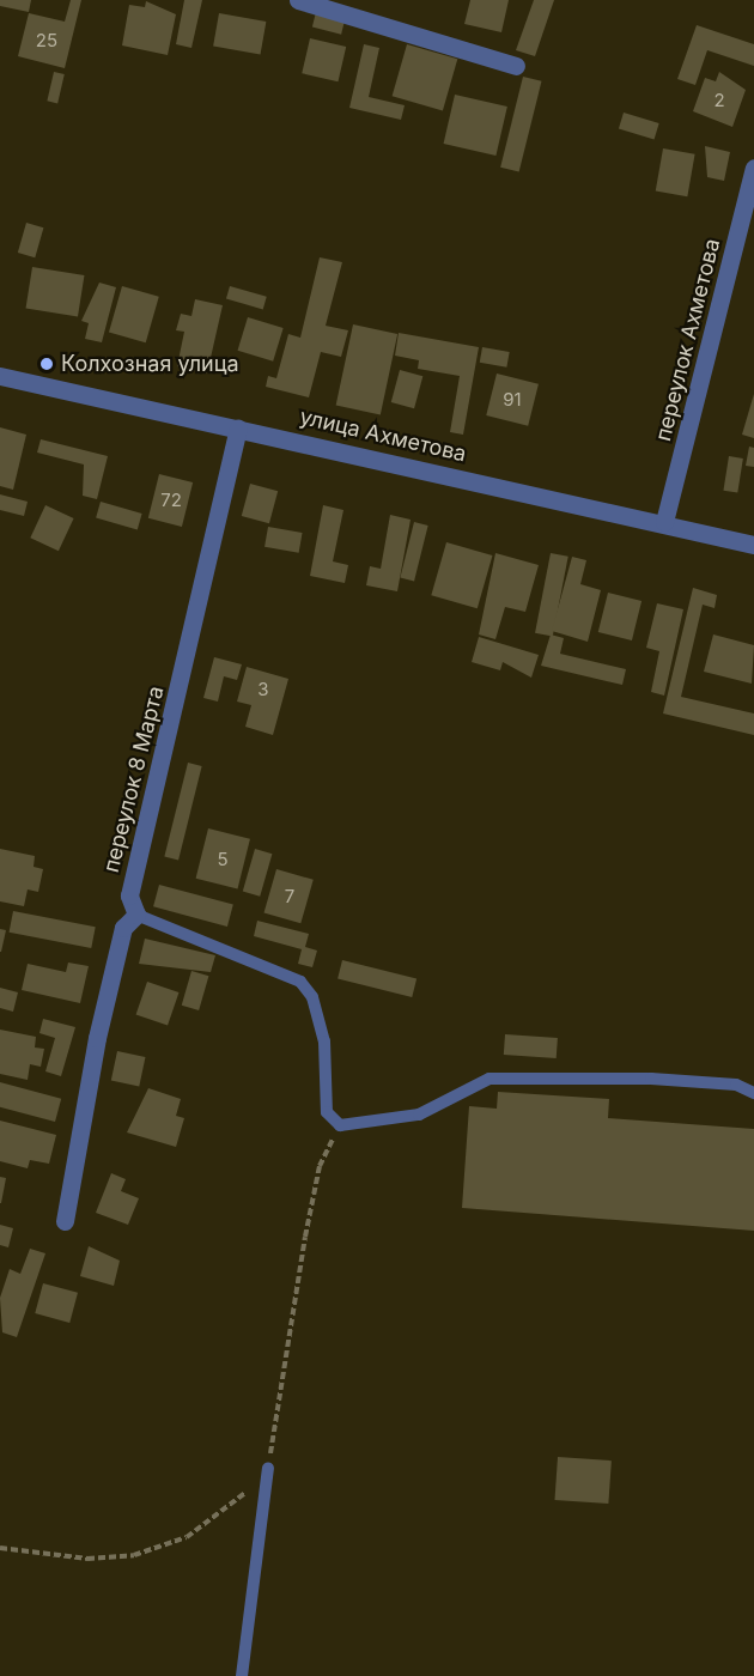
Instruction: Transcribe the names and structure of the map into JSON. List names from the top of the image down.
{
  "streets": {
    "street": ["переулок Ахметова", "улица Ахметова", "переулок 8 Марта"]
  },
  "crossings": [
    ["переулок Ахметова", "улица Ахметова"],
    ["улица Ахметова", "переулок 8 Марта"]
  ],
  "places": ["Колхозная улица"],
  "house_numbers": [
    "25",
    "2",
    "91",
    "72",
    "3",
    "5",
    "7"
  ]
}
